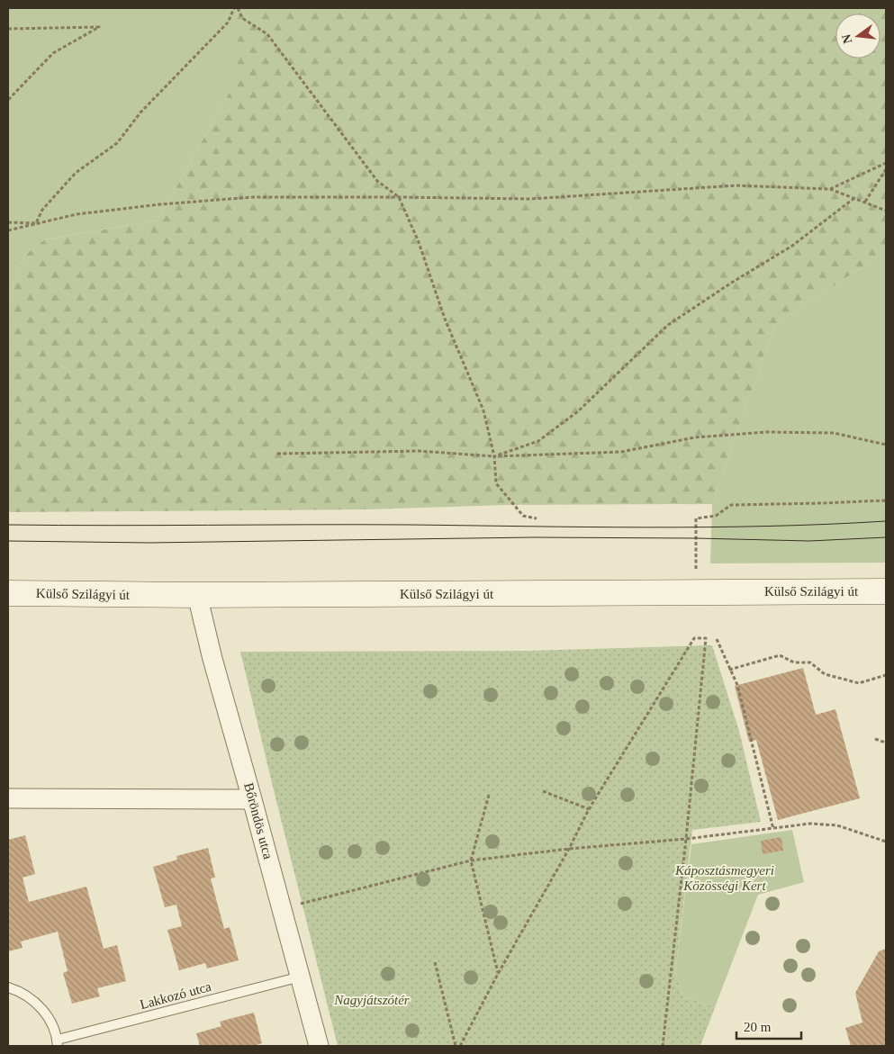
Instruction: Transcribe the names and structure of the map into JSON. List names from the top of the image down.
{
  "streets": {
    "street": ["Külső Szilágyi út", "Bőröndös utca"],
    "lane": ["Lakkozó utca"]
  },
  "crossings": [
    ["Külső Szilágyi út", "Bőröndös utca"],
    ["Bőröndös utca", "Lakkozó utca"]
  ],
  "parks": ["Káposztásmegyeri Közösségi Kert", "Nagyjátszótér"],
  "scale_bar": "20 m",
  "north": "left"
}
